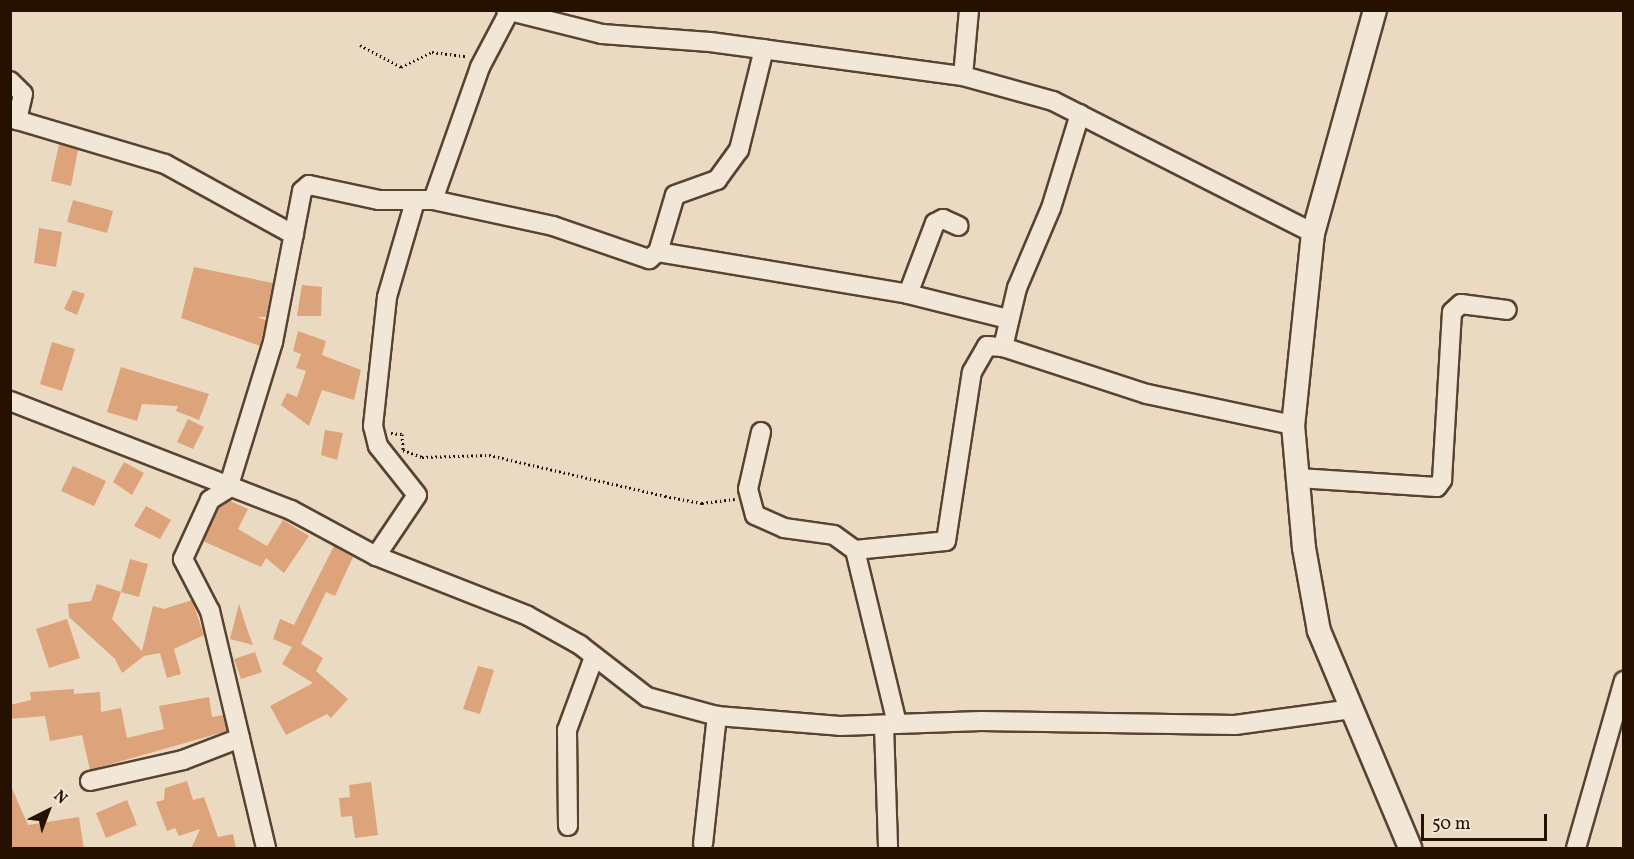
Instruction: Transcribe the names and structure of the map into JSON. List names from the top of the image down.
{
  "scale_bar": "50 m",
  "north": "top right"
}
